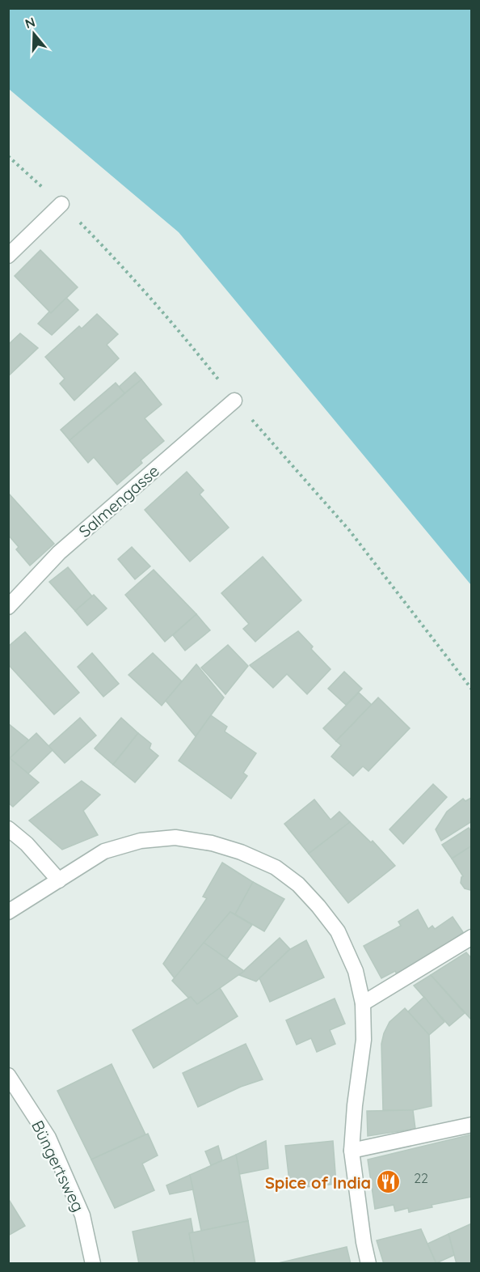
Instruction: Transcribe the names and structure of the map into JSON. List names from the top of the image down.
{
  "streets": {
    "street": ["Salmengasse", "Büngertsweg"]
  },
  "places": {
    "restaurant": ["Spice of India"]
  },
  "house_numbers": ["22"],
  "north": "top"
}
